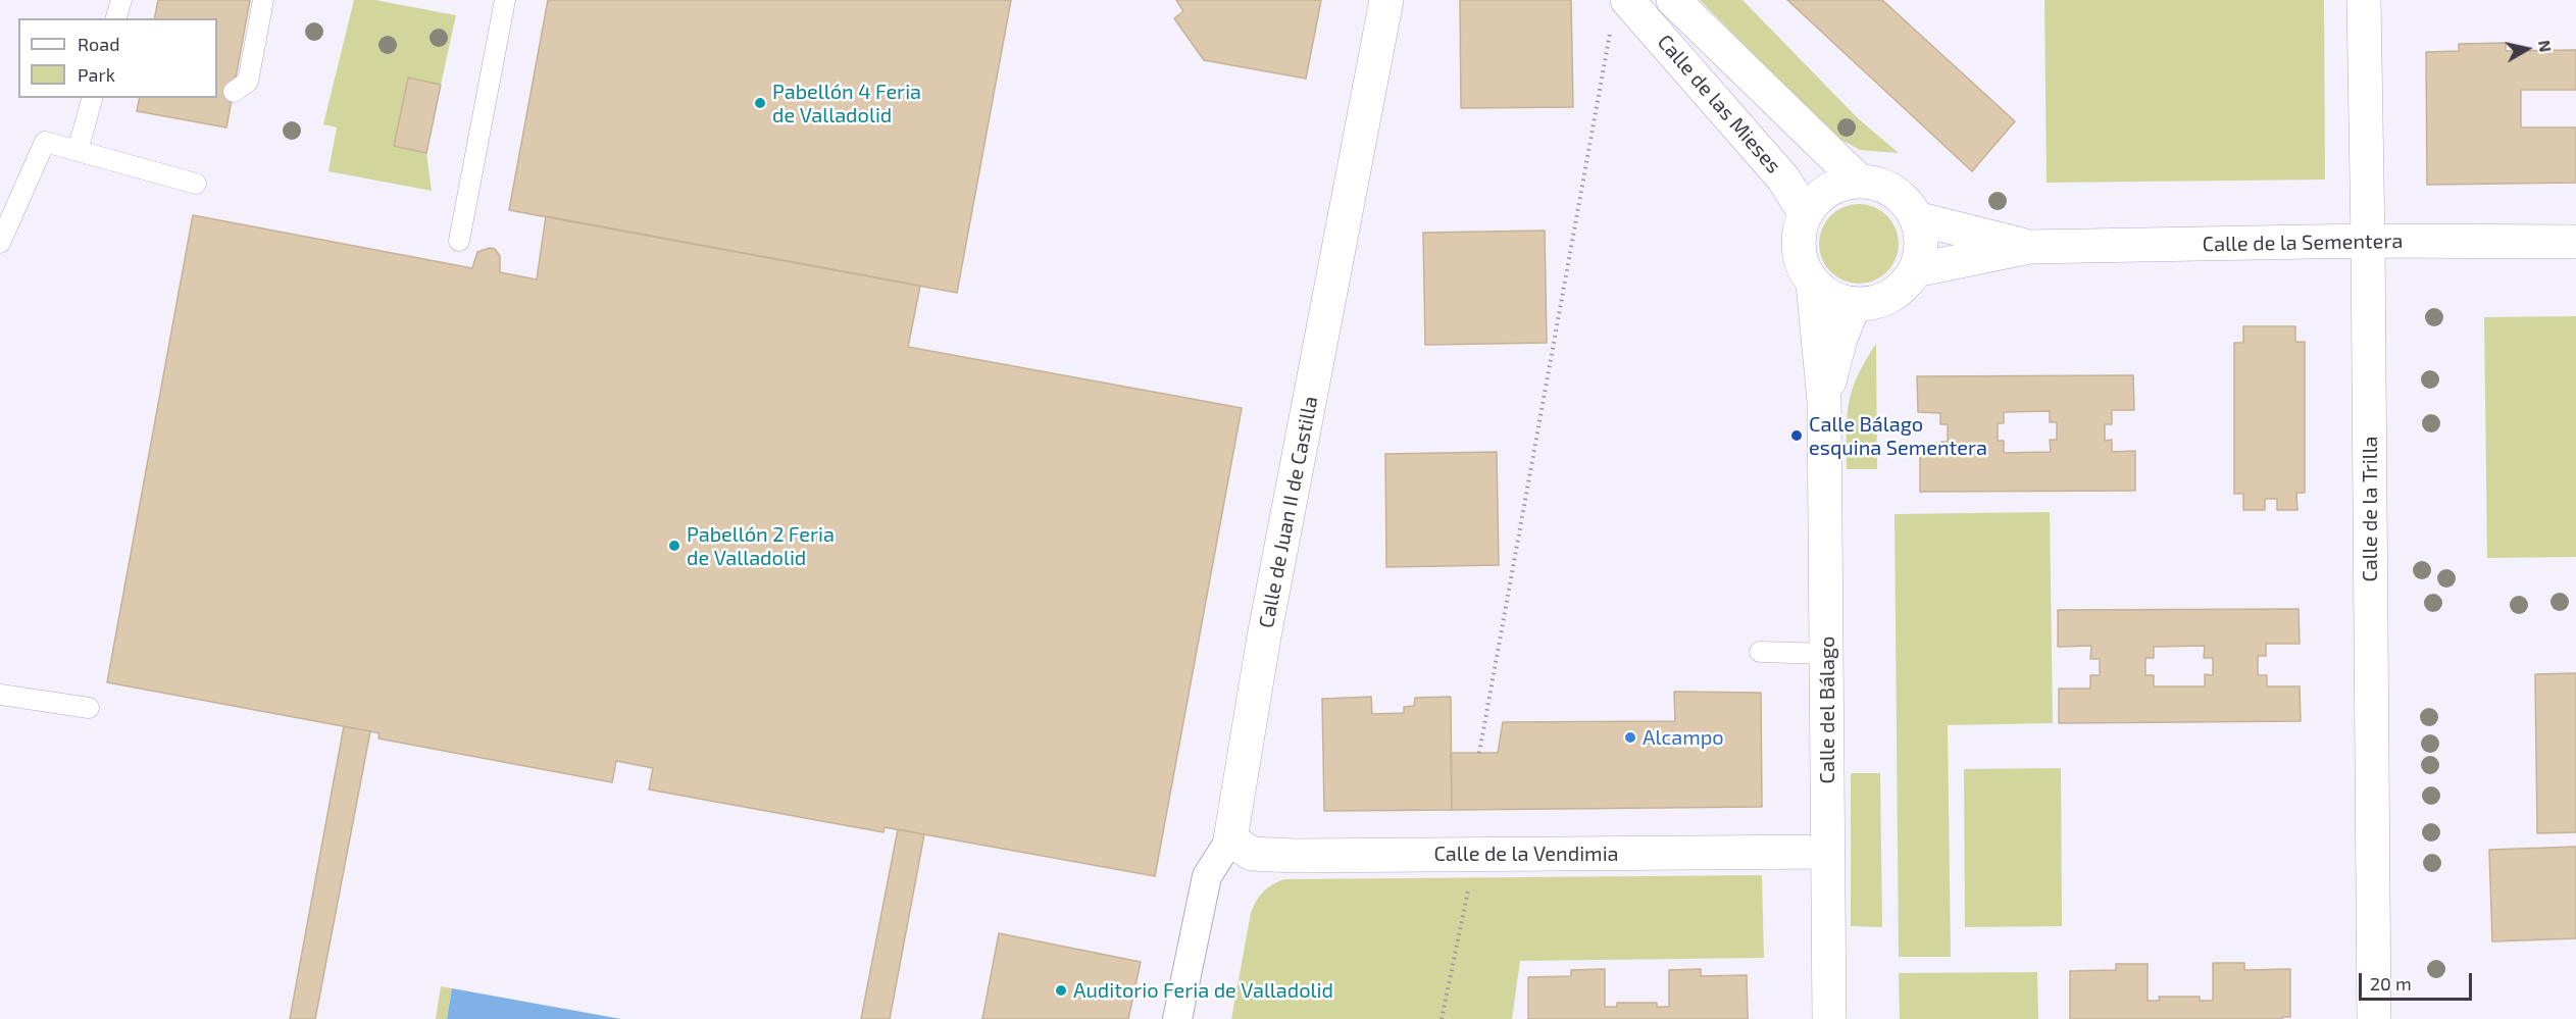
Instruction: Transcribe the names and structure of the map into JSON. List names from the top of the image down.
{
  "streets": {
    "street": [
      "Calle de las Mieses",
      "Calle de la Sementera",
      "Calle de la Trilla",
      "Calle de Juan II de Castilla",
      "Calle del Bálago",
      "Calle de la Vendimia"
    ]
  },
  "crossings": [
    ["Calle de las Mieses", "Calle de la Sementera"],
    ["Calle de las Mieses", "Calle del Bálago"],
    ["Calle de la Sementera", "Calle de la Trilla"],
    ["Calle de la Sementera", "Calle del Bálago"],
    ["Calle de Juan II de Castilla", "Calle de la Vendimia"],
    ["Calle del Bálago", "Calle de la Vendimia"]
  ],
  "places": [
    "Pabellón 4 Feria de Valladolid",
    "Calle Bálago esquina Sementera",
    "Pabellón 2 Feria de Valladolid",
    "Alcampo",
    "Auditorio Feria de Valladolid"
  ],
  "legend": ["Road", "Park"],
  "scale_bar": "20 m",
  "north": "right"
}
